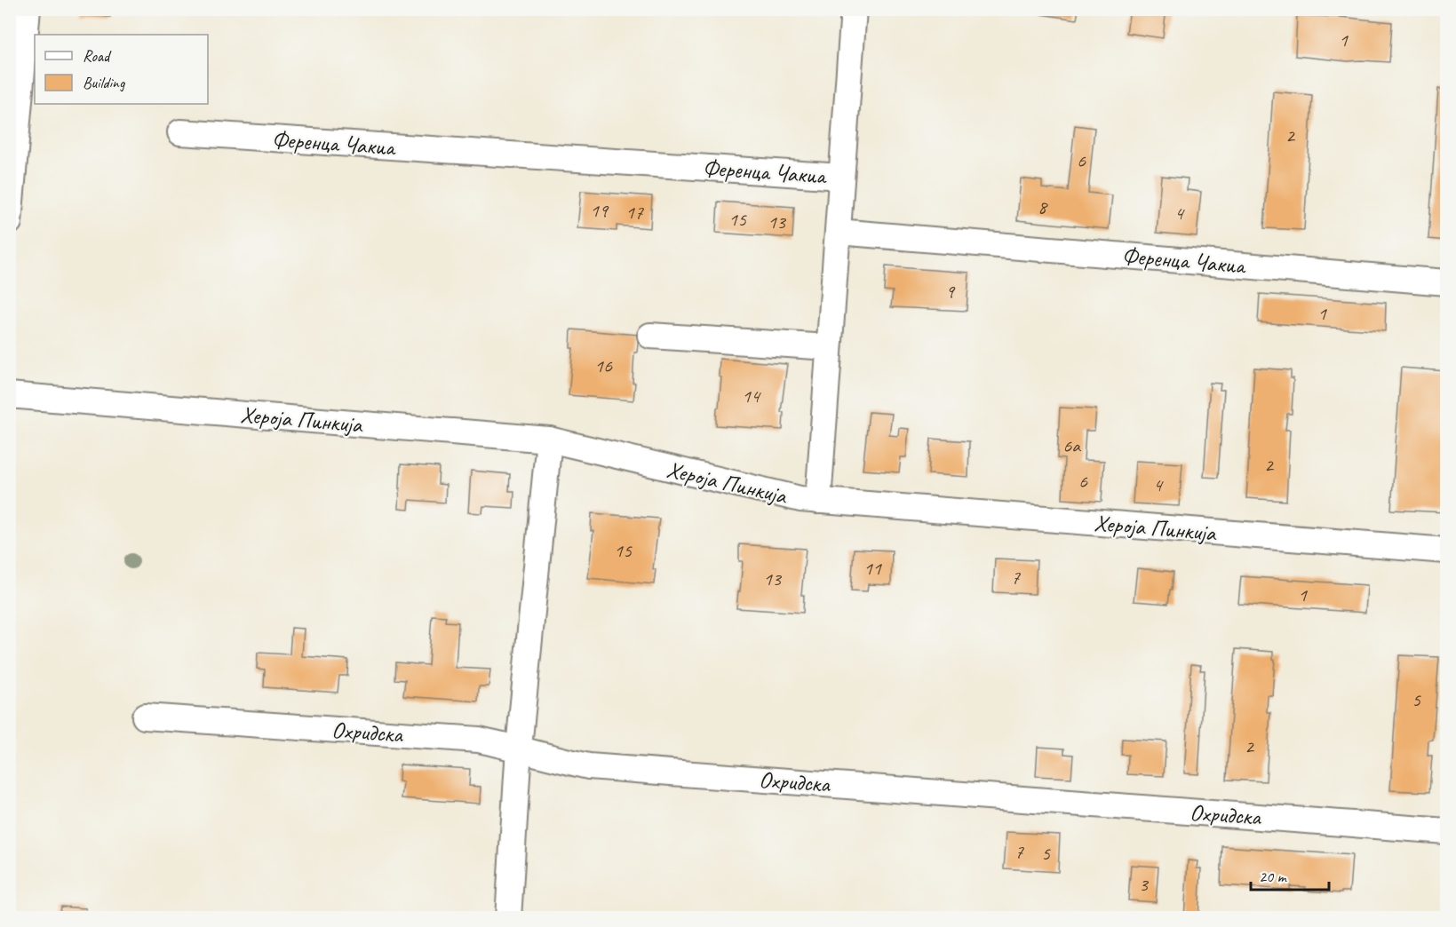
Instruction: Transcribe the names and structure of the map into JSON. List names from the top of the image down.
{
  "streets": {
    "street": ["Ференца Чакиа", "Хероја Пинкија", "Охридска"]
  },
  "house_numbers": [
    "1",
    "2",
    "6",
    "8",
    "19",
    "17",
    "4",
    "15",
    "13",
    "9",
    "1",
    "16",
    "14",
    "6a",
    "2",
    "6",
    "4",
    "15",
    "11",
    "7",
    "13",
    "1",
    "5",
    "2",
    "7",
    "5",
    "3"
  ],
  "legend": ["Road", "Building"],
  "scale_bar": "20 m"
}
